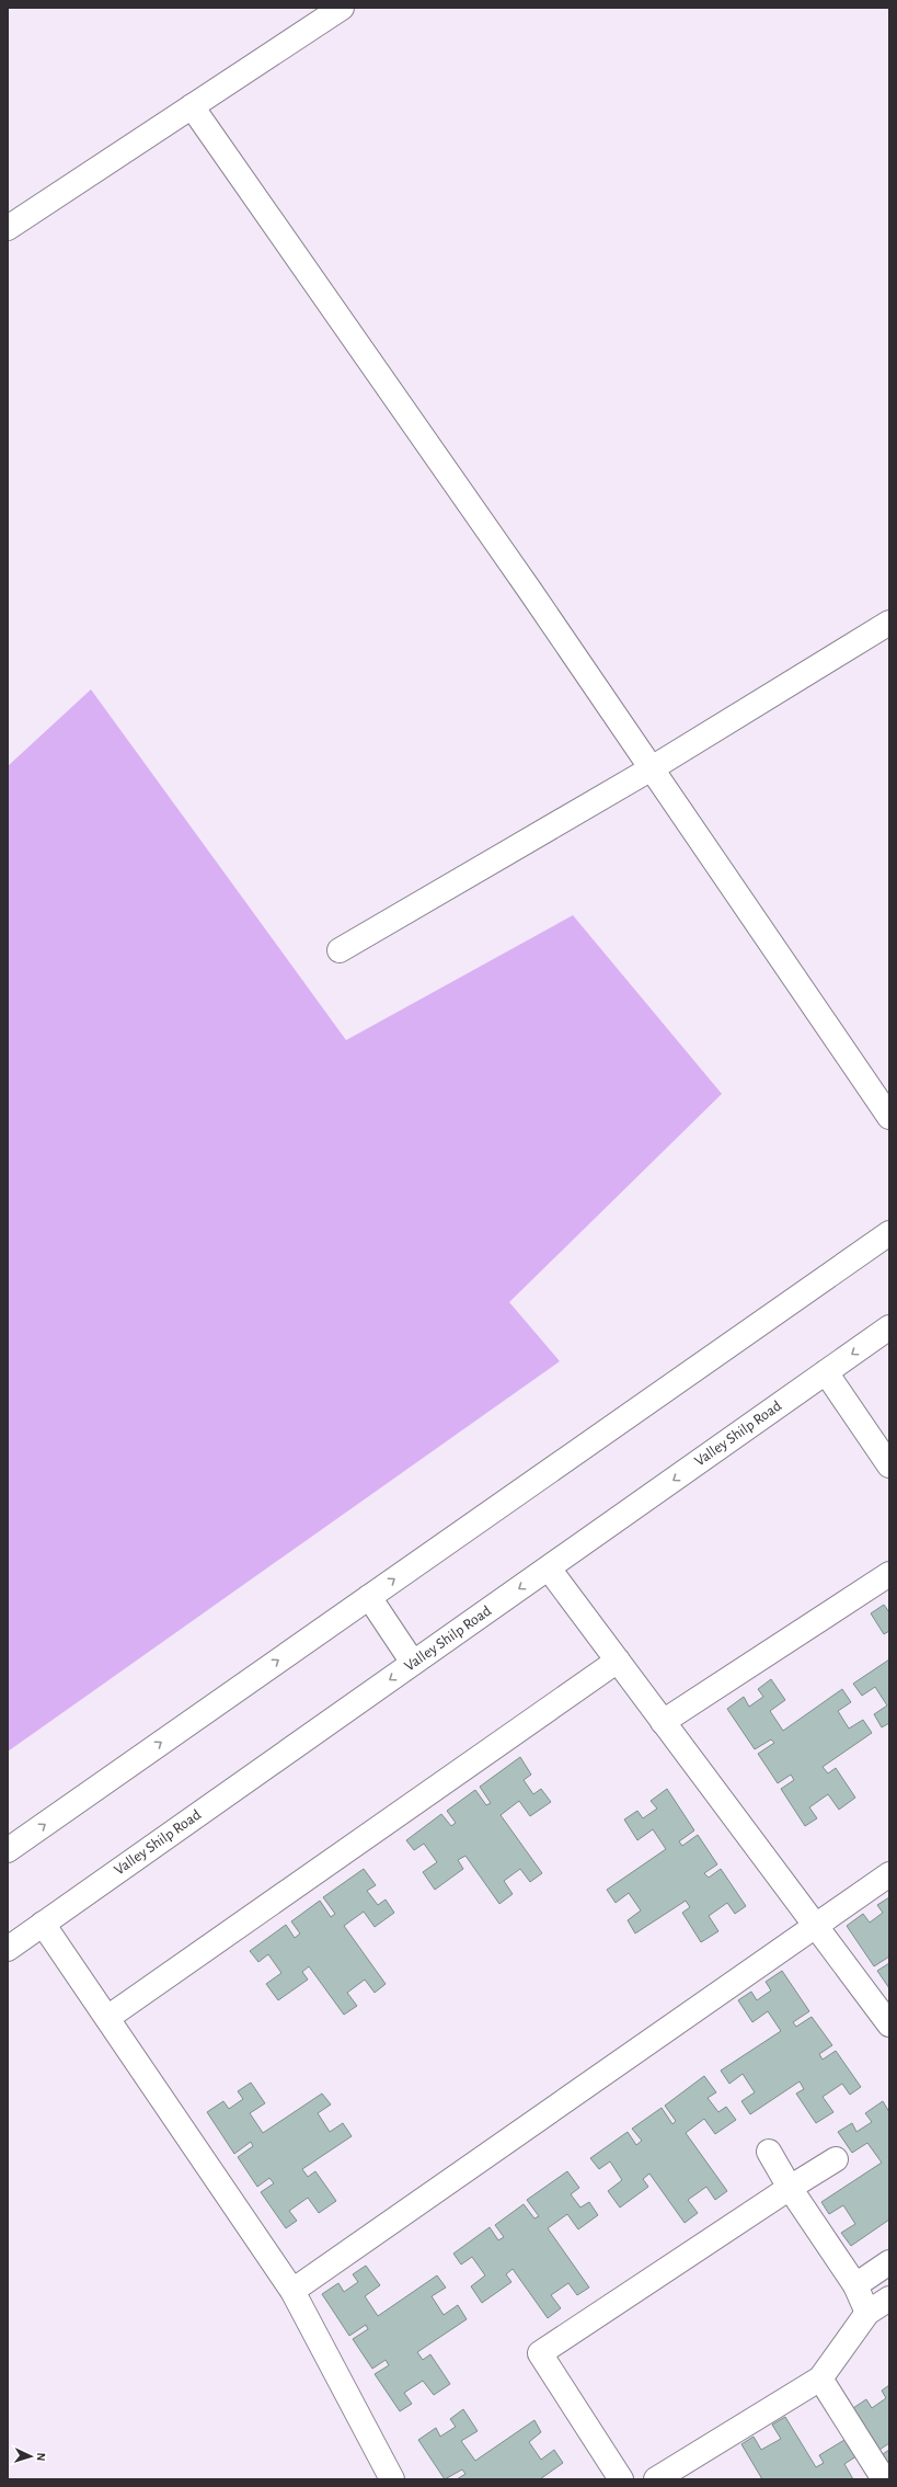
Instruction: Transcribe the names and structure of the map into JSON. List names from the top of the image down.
{
  "streets": {
    "street": ["Valley Shilp Road"]
  },
  "north": "right"
}
